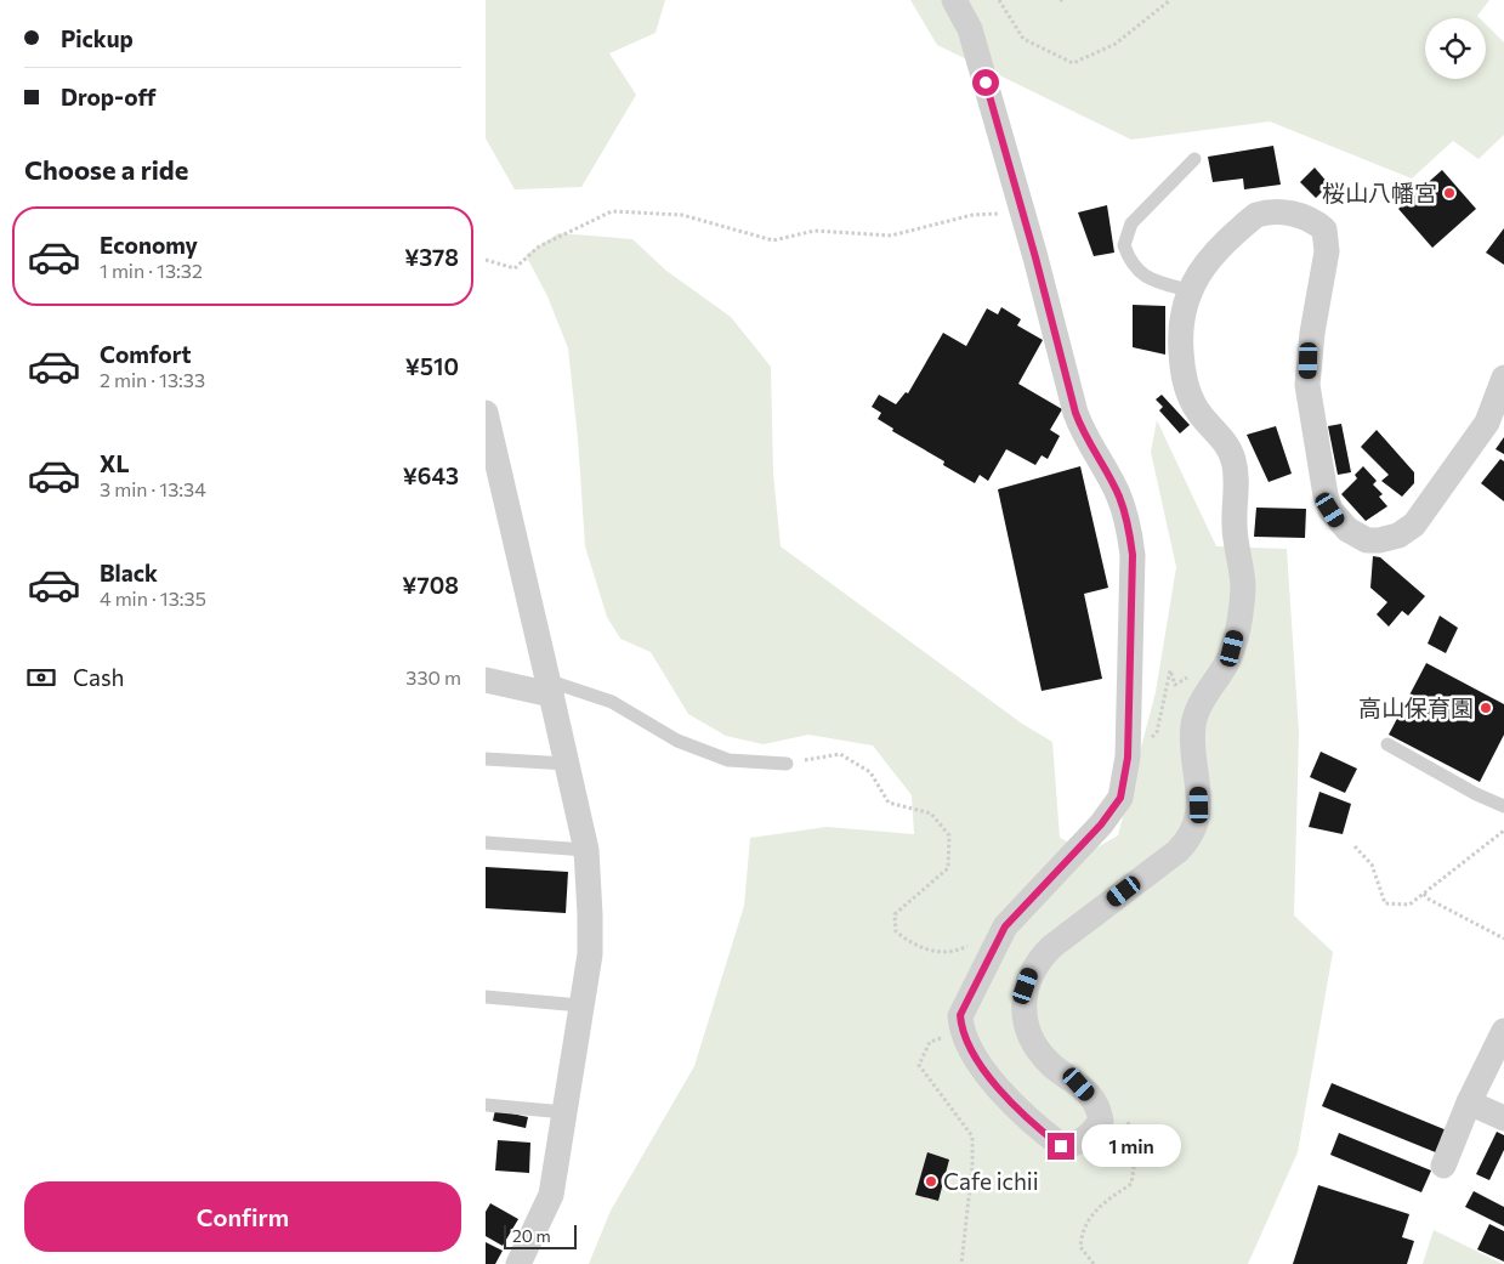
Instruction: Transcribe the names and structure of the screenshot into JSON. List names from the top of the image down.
{
  "places": ["桜山八幡宮", "高山保育園", "Cafe ichii"],
  "scale_bar": "20 m",
  "page": {
    "banner": ["Pickup", "Drop-off"],
    "heading": "Choose a ride",
    "list": [
      {
        "name": "Economy",
        "note": "1 min · 13:32",
        "value": "¥378"
      },
      {
        "name": "Comfort",
        "note": "2 min · 13:33",
        "value": "¥510"
      },
      {
        "name": "XL",
        "note": "3 min · 13:34",
        "value": "¥643"
      },
      {
        "name": "Black",
        "note": "4 min · 13:35",
        "value": "¥708"
      }
    ],
    "pay": ["Cash", "330 m"],
    "bubble": "1 min",
    "buttons": "Confirm",
    "scale": "20 m"
  }
}
